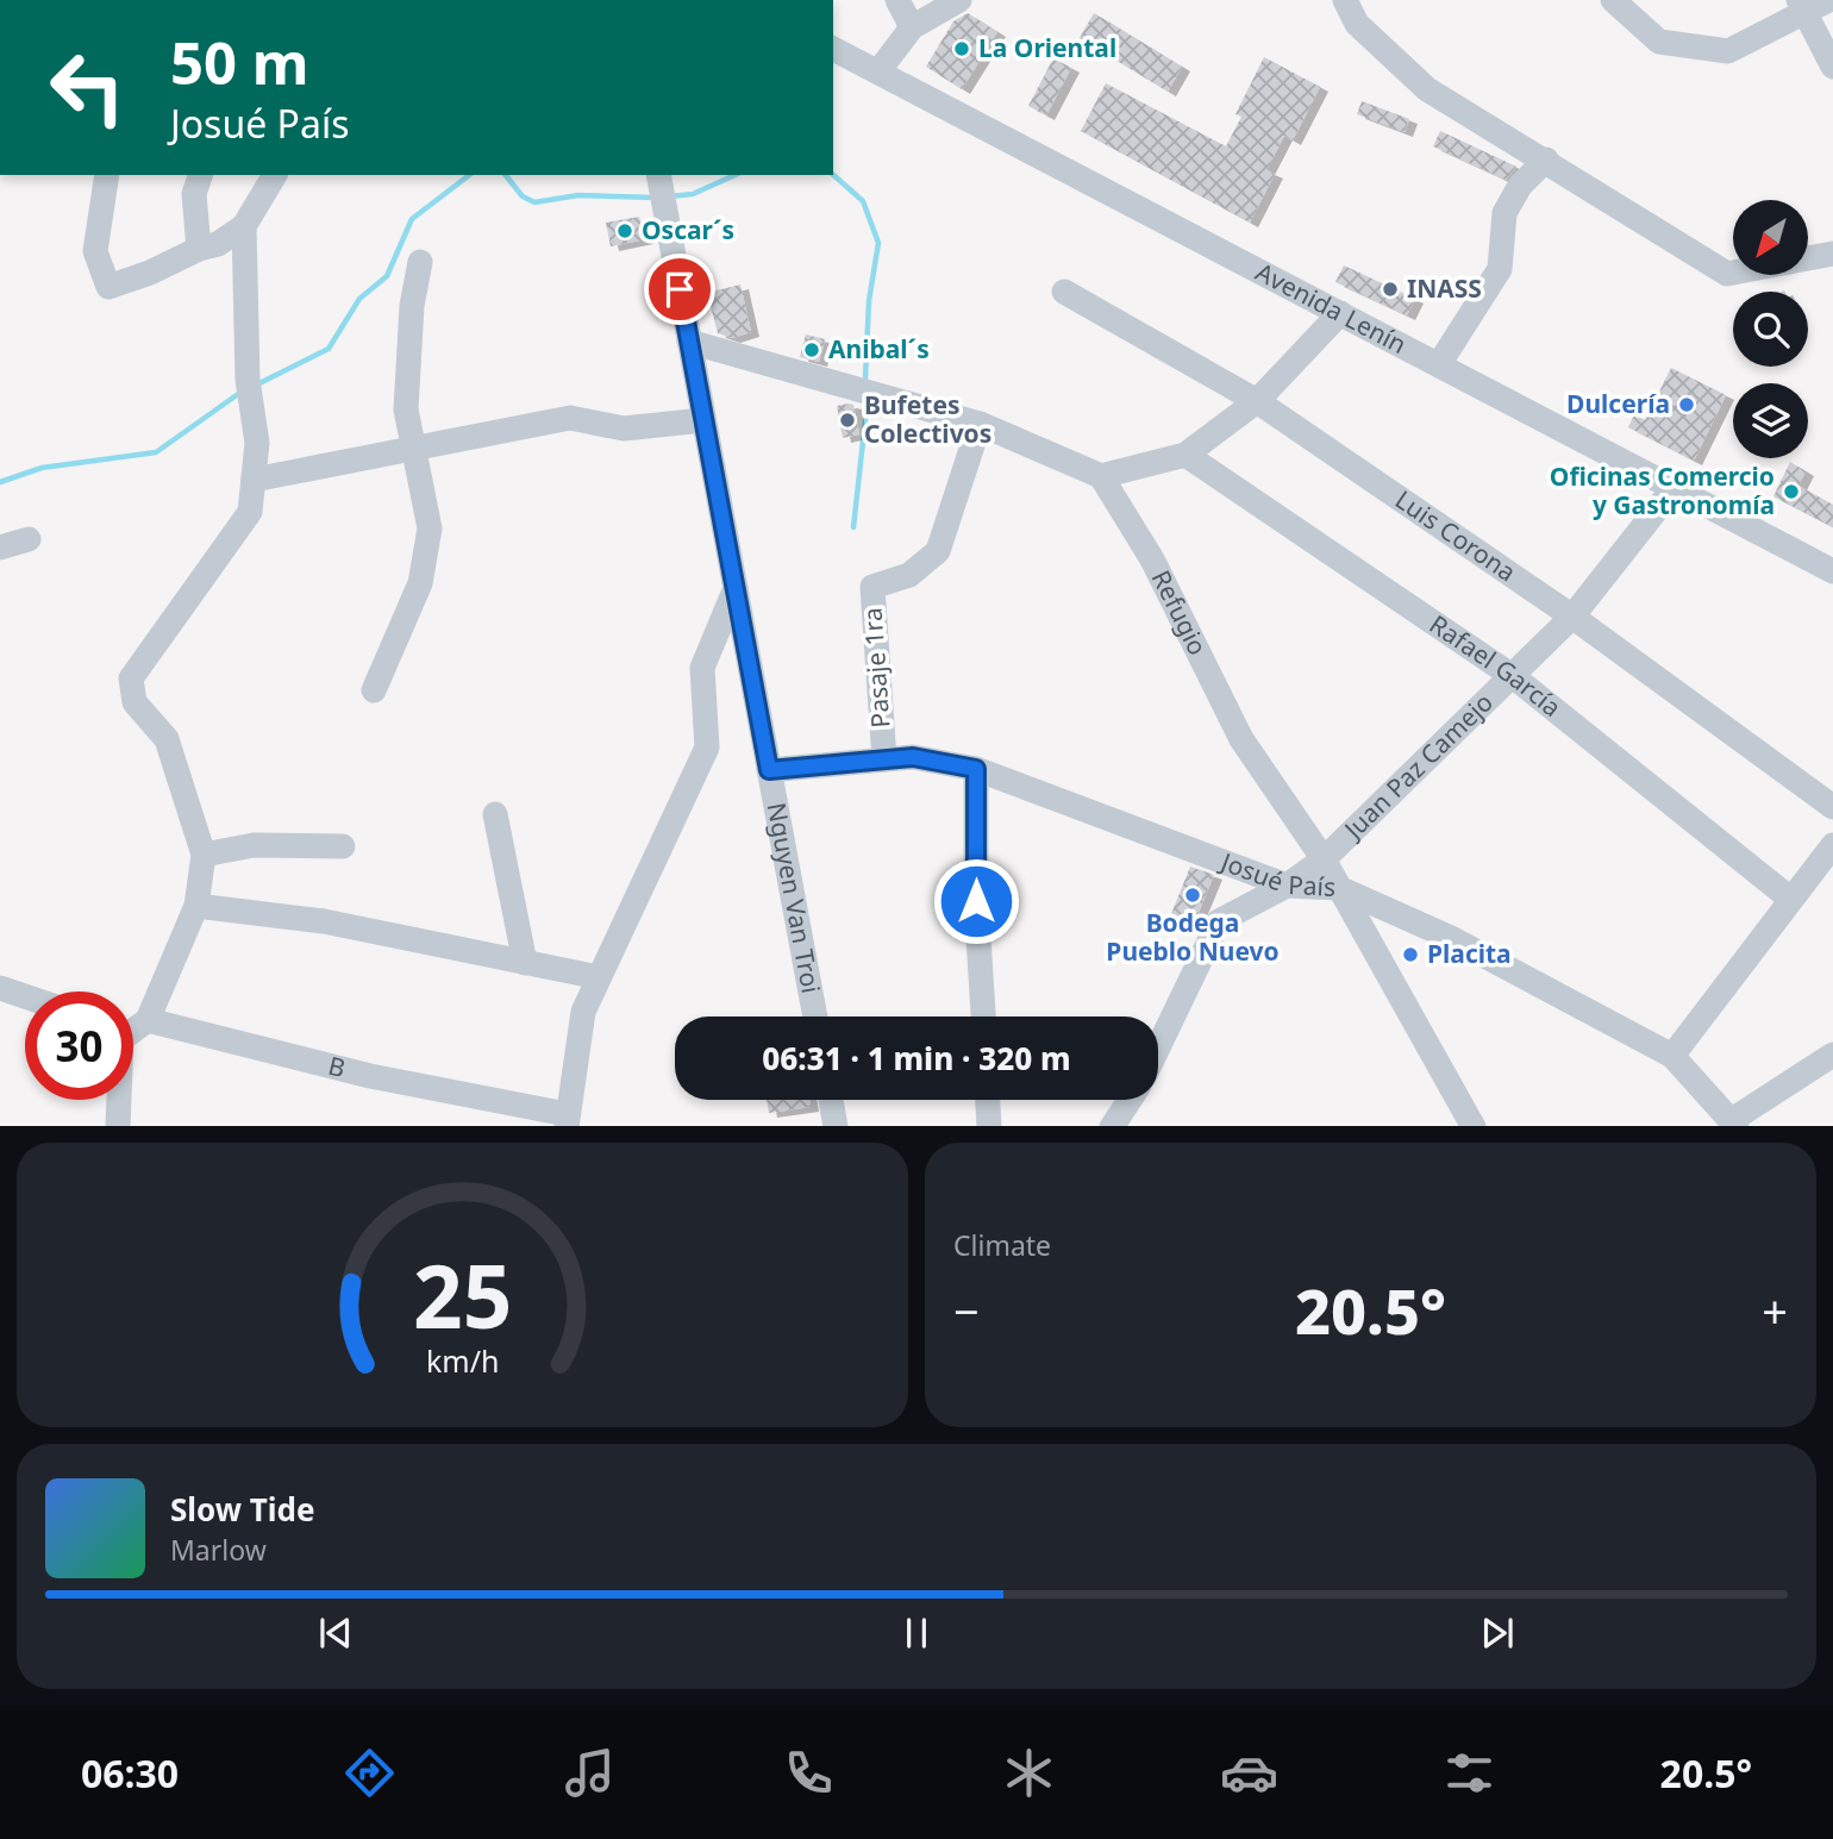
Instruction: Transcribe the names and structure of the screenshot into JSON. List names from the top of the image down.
{
  "streets": {
    "street": [
      "Avenida Lenín",
      "Luis Corona",
      "Refugio",
      "Pasaje 1ra",
      "Rafael García",
      "Juan Paz Camejo",
      "Josué País",
      "Nguyen Van Troi",
      "B"
    ]
  },
  "crossings": [
    ["Avenida Lenín", "Juan Paz Camejo"],
    ["Luis Corona", "Juan Paz Camejo"],
    ["Refugio", "Juan Paz Camejo"],
    ["Refugio", "Josué País"],
    ["Pasaje 1ra", "Josué País"],
    ["Rafael García", "Juan Paz Camejo"],
    ["Juan Paz Camejo", "Josué País"],
    ["Josué País", "Nguyen Van Troi"]
  ],
  "places": [
    "La Oriental",
    "Oscar´s",
    "INASS",
    "Anibal´s",
    "Dulcería",
    "Bufetes Colectivos",
    "Oficinas Comercio y Gastronomía",
    "Bodega Pueblo Nuevo",
    "Placita"
  ],
  "north": "bottom left",
  "page": {
    "turn": ["50 m", "Josué País"],
    "limit": "30",
    "trip": "06:31 · 1 min · 320 m",
    "tile": "Climate",
    "heat": ["−", "20.5°", "+"],
    "song": ["Slow Tide", "Marlow"],
    "tabs": ["06:30", "20.5°"],
    "gauge": ["25", "km/h"]
  }
}
